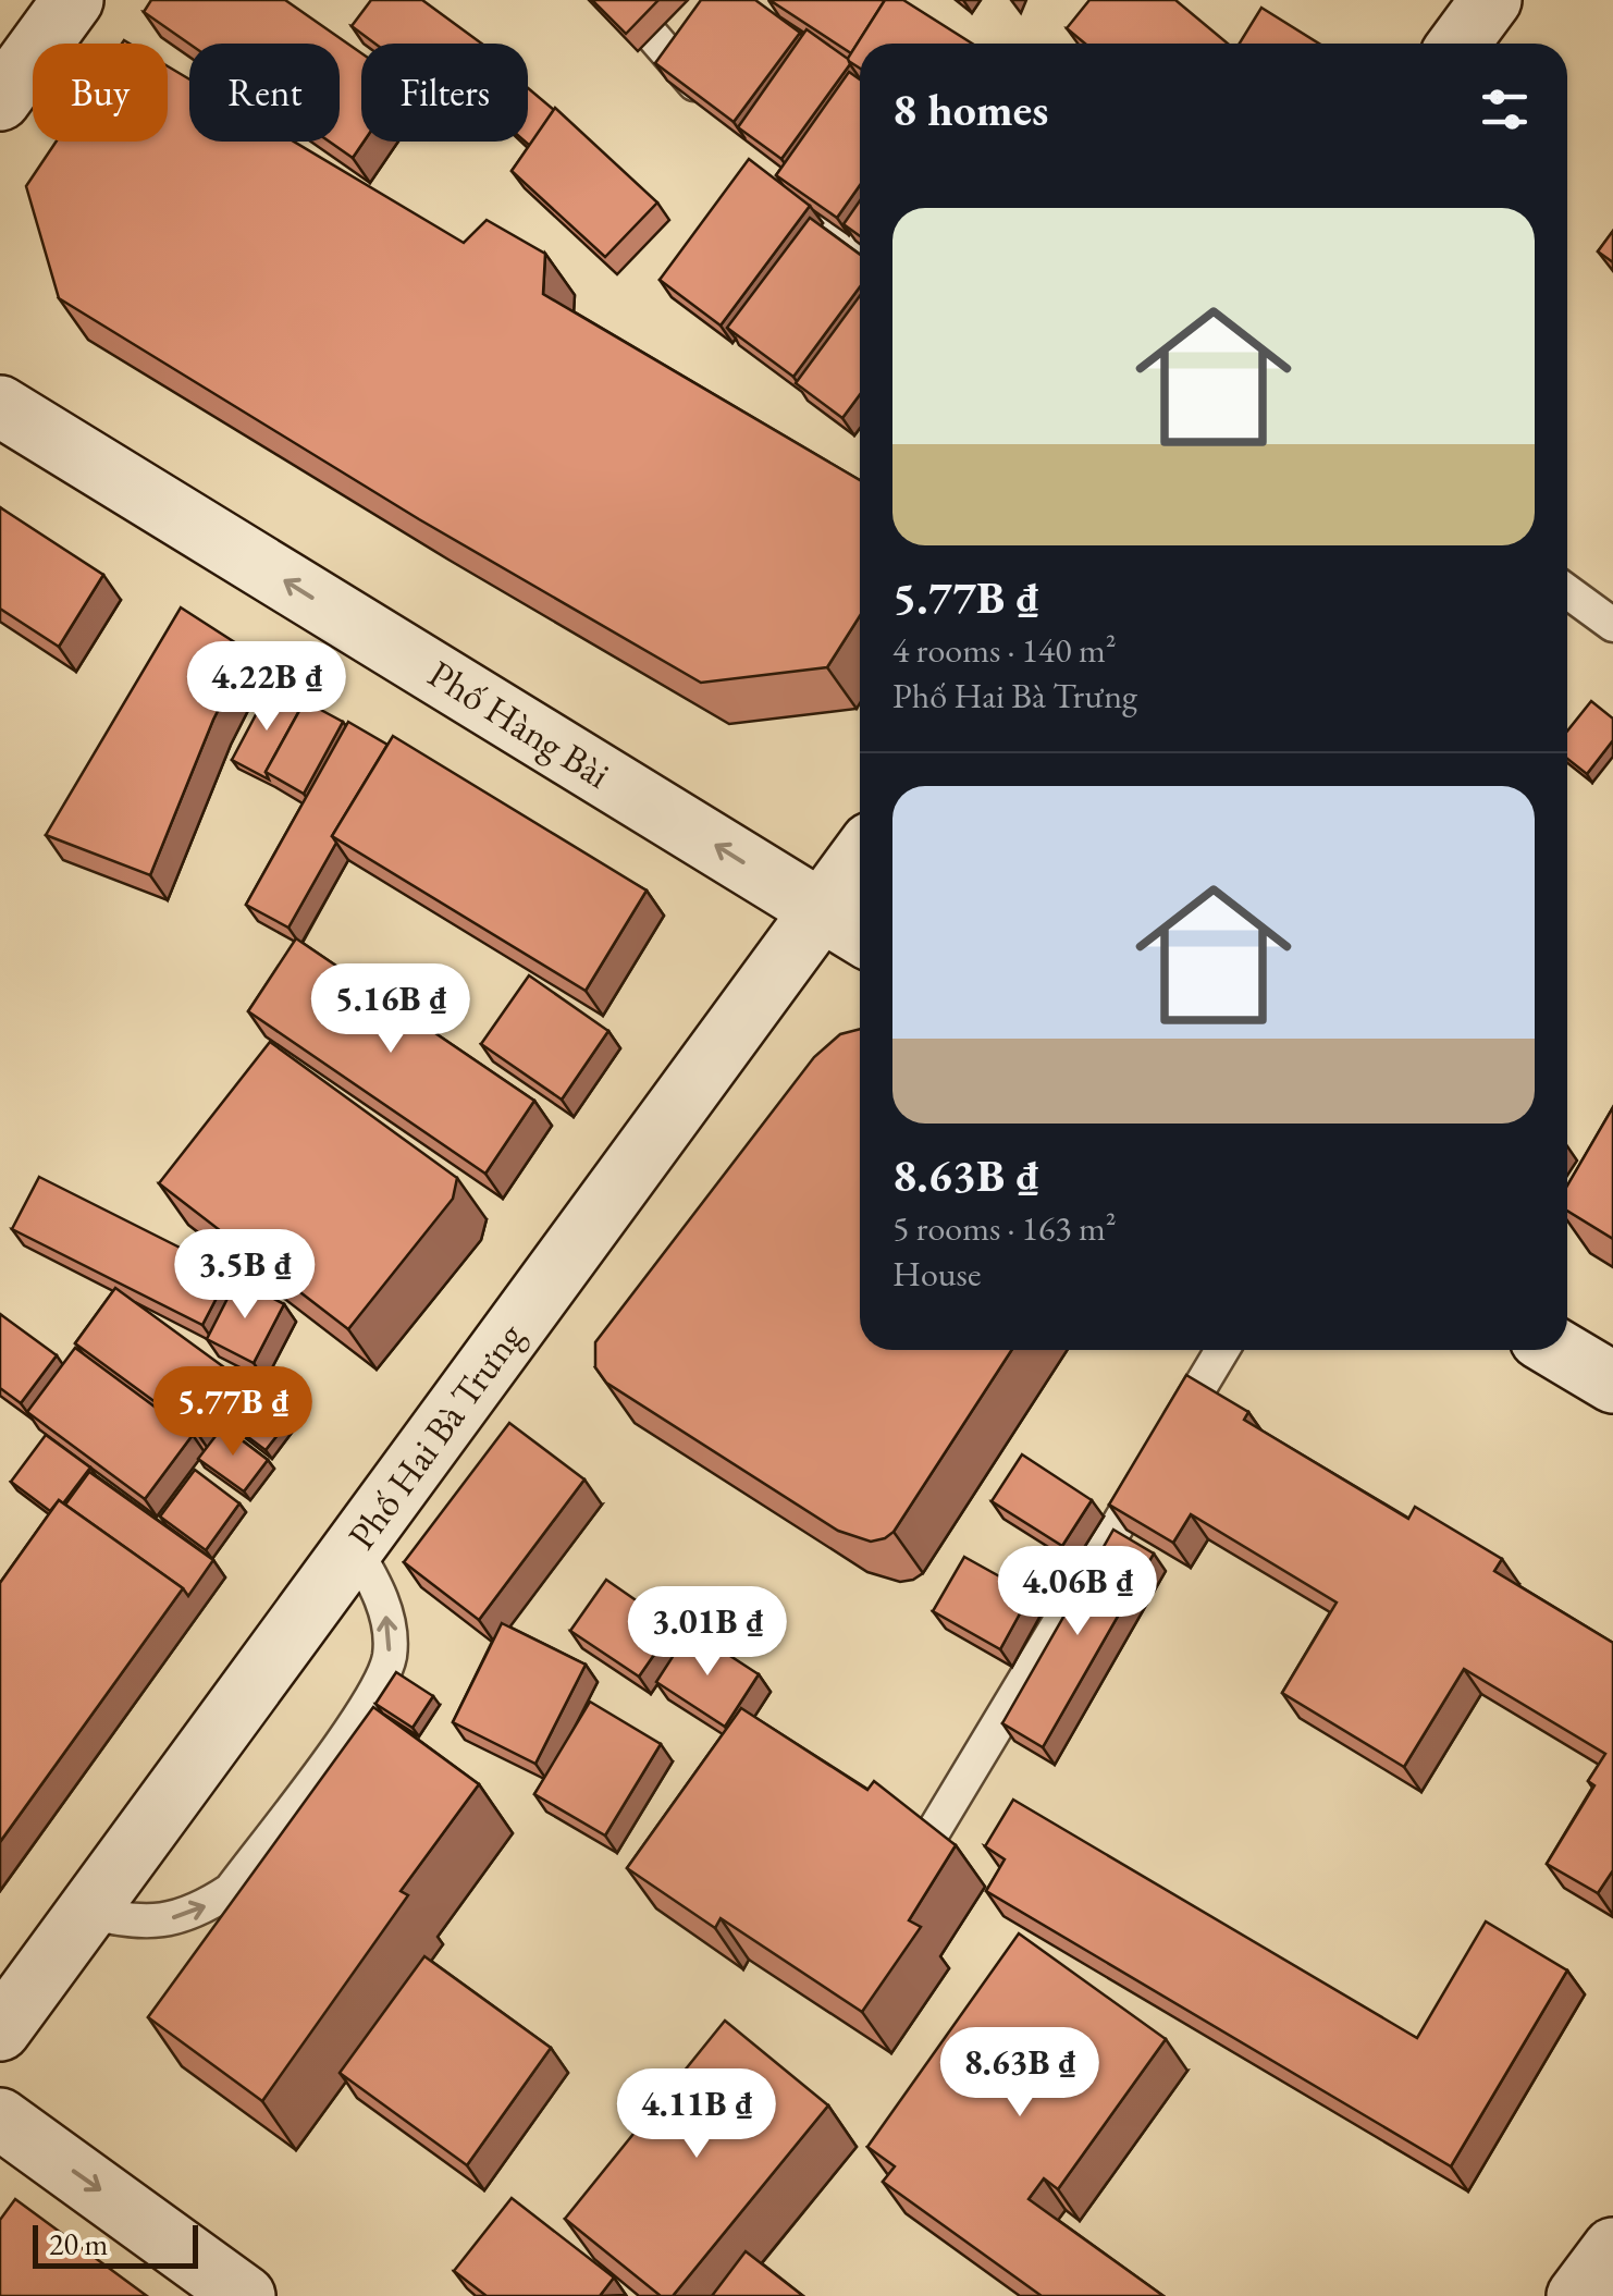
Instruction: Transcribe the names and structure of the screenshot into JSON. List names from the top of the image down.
{
  "streets": {
    "main road": ["Phố Hàng Bài", "Phố Hai Bà Trưng"]
  },
  "crossings": [
    ["Phố Hàng Bài", "Phố Hai Bà Trưng"]
  ],
  "one_way": ["Phố Hàng Bài"],
  "scale_bar": "20 m",
  "page": {
    "chip": ["Buy", "Rent", "Filters"],
    "heading": "8 homes",
    "list": [
      {
        "name": "5.77B ₫",
        "note": "4 rooms · 140 m² · Phố Hai Bà Trưng"
      },
      {
        "name": "8.63B ₫",
        "note": "5 rooms · 163 m² · House"
      }
    ],
    "price": [
      "4.22B ₫",
      "5.16B ₫",
      "3.5B ₫",
      "5.77B ₫",
      "4.06B ₫",
      "3.01B ₫",
      "8.63B ₫",
      "4.11B ₫"
    ],
    "scale": "20 m"
  }
}
